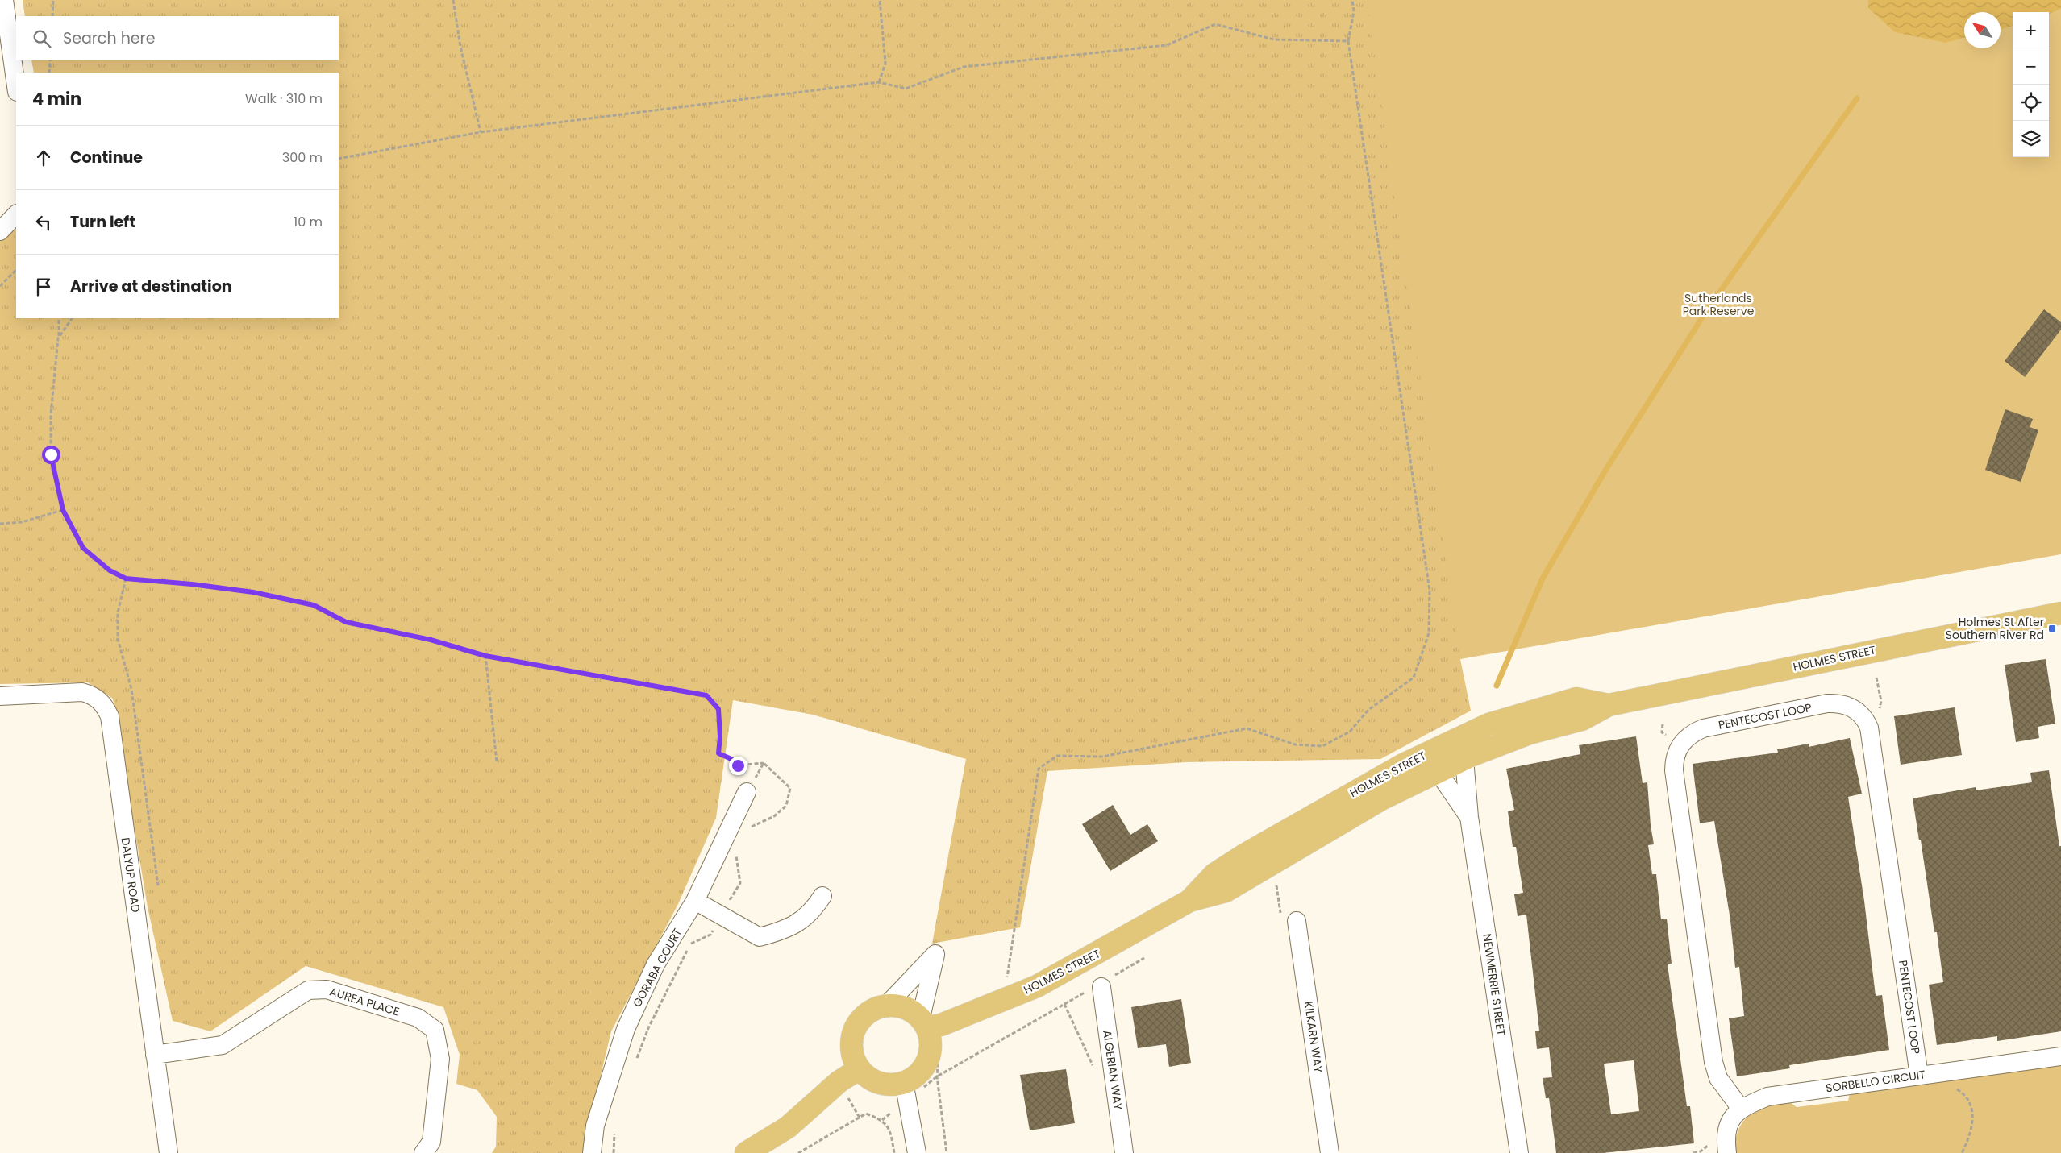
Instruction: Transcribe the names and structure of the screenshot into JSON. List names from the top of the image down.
{
  "streets": {
    "main road": ["HOLMES STREET"],
    "street": [
      "PENTECOST LOOP",
      "DALYUP ROAD",
      "GORABA COURT",
      "NEWMERRIE STREET",
      "AUREA PLACE",
      "KILKARN WAY",
      "ALGERIAN WAY",
      "SORBELLO CIRCUIT"
    ]
  },
  "crossings": [
    ["HOLMES STREET", "NEWMERRIE STREET"],
    ["PENTECOST LOOP", "SORBELLO CIRCUIT"],
    ["DALYUP ROAD", "AUREA PLACE"]
  ],
  "parks": ["Sutherlands Park Reserve"],
  "places": {
    "transit": ["Holmes St After Southern River Rd"]
  },
  "north": "top left",
  "page": {
    "map_buttons": ["+", "−"],
    "search": "Search here",
    "heading": ["4 min", "Walk · 310 m"],
    "list": [
      ["Continue", "300 m"],
      ["Turn left", "10 m"],
      "Arrive at destination"
    ]
  }
}
